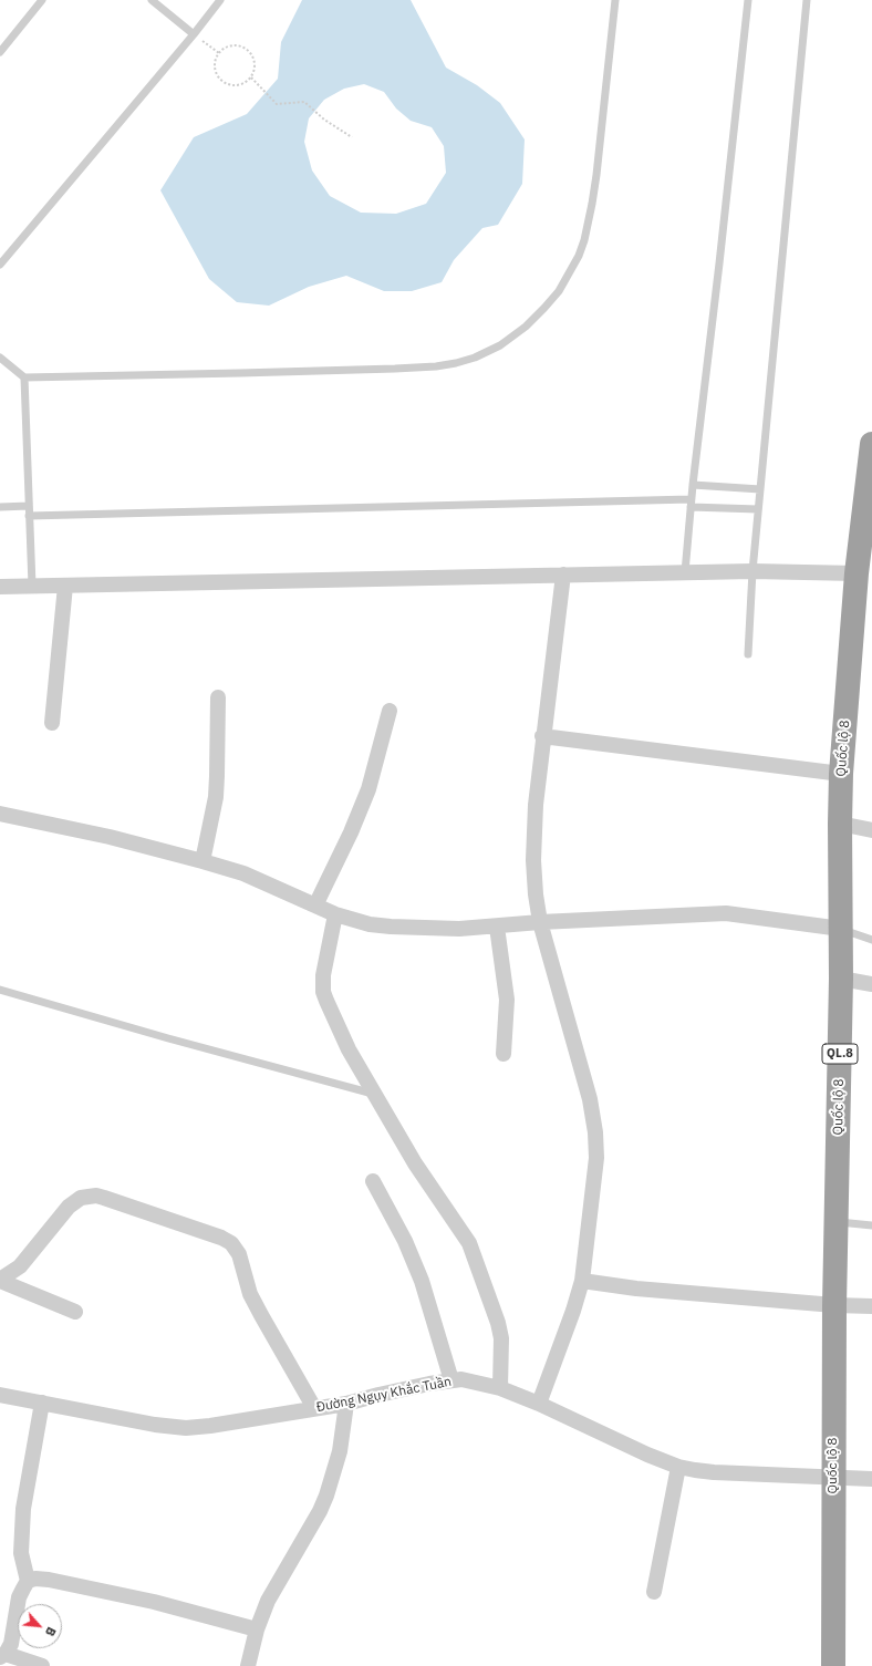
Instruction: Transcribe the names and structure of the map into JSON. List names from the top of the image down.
{
  "streets": {
    "highway": ["Quốc lộ 8", "QL.8"],
    "street": ["Đường Ngụy Khắc Tuần"]
  },
  "crossings": [
    ["Quốc lộ 8", "Đường Ngụy Khắc Tuần"]
  ],
  "north": "bottom right"
}
